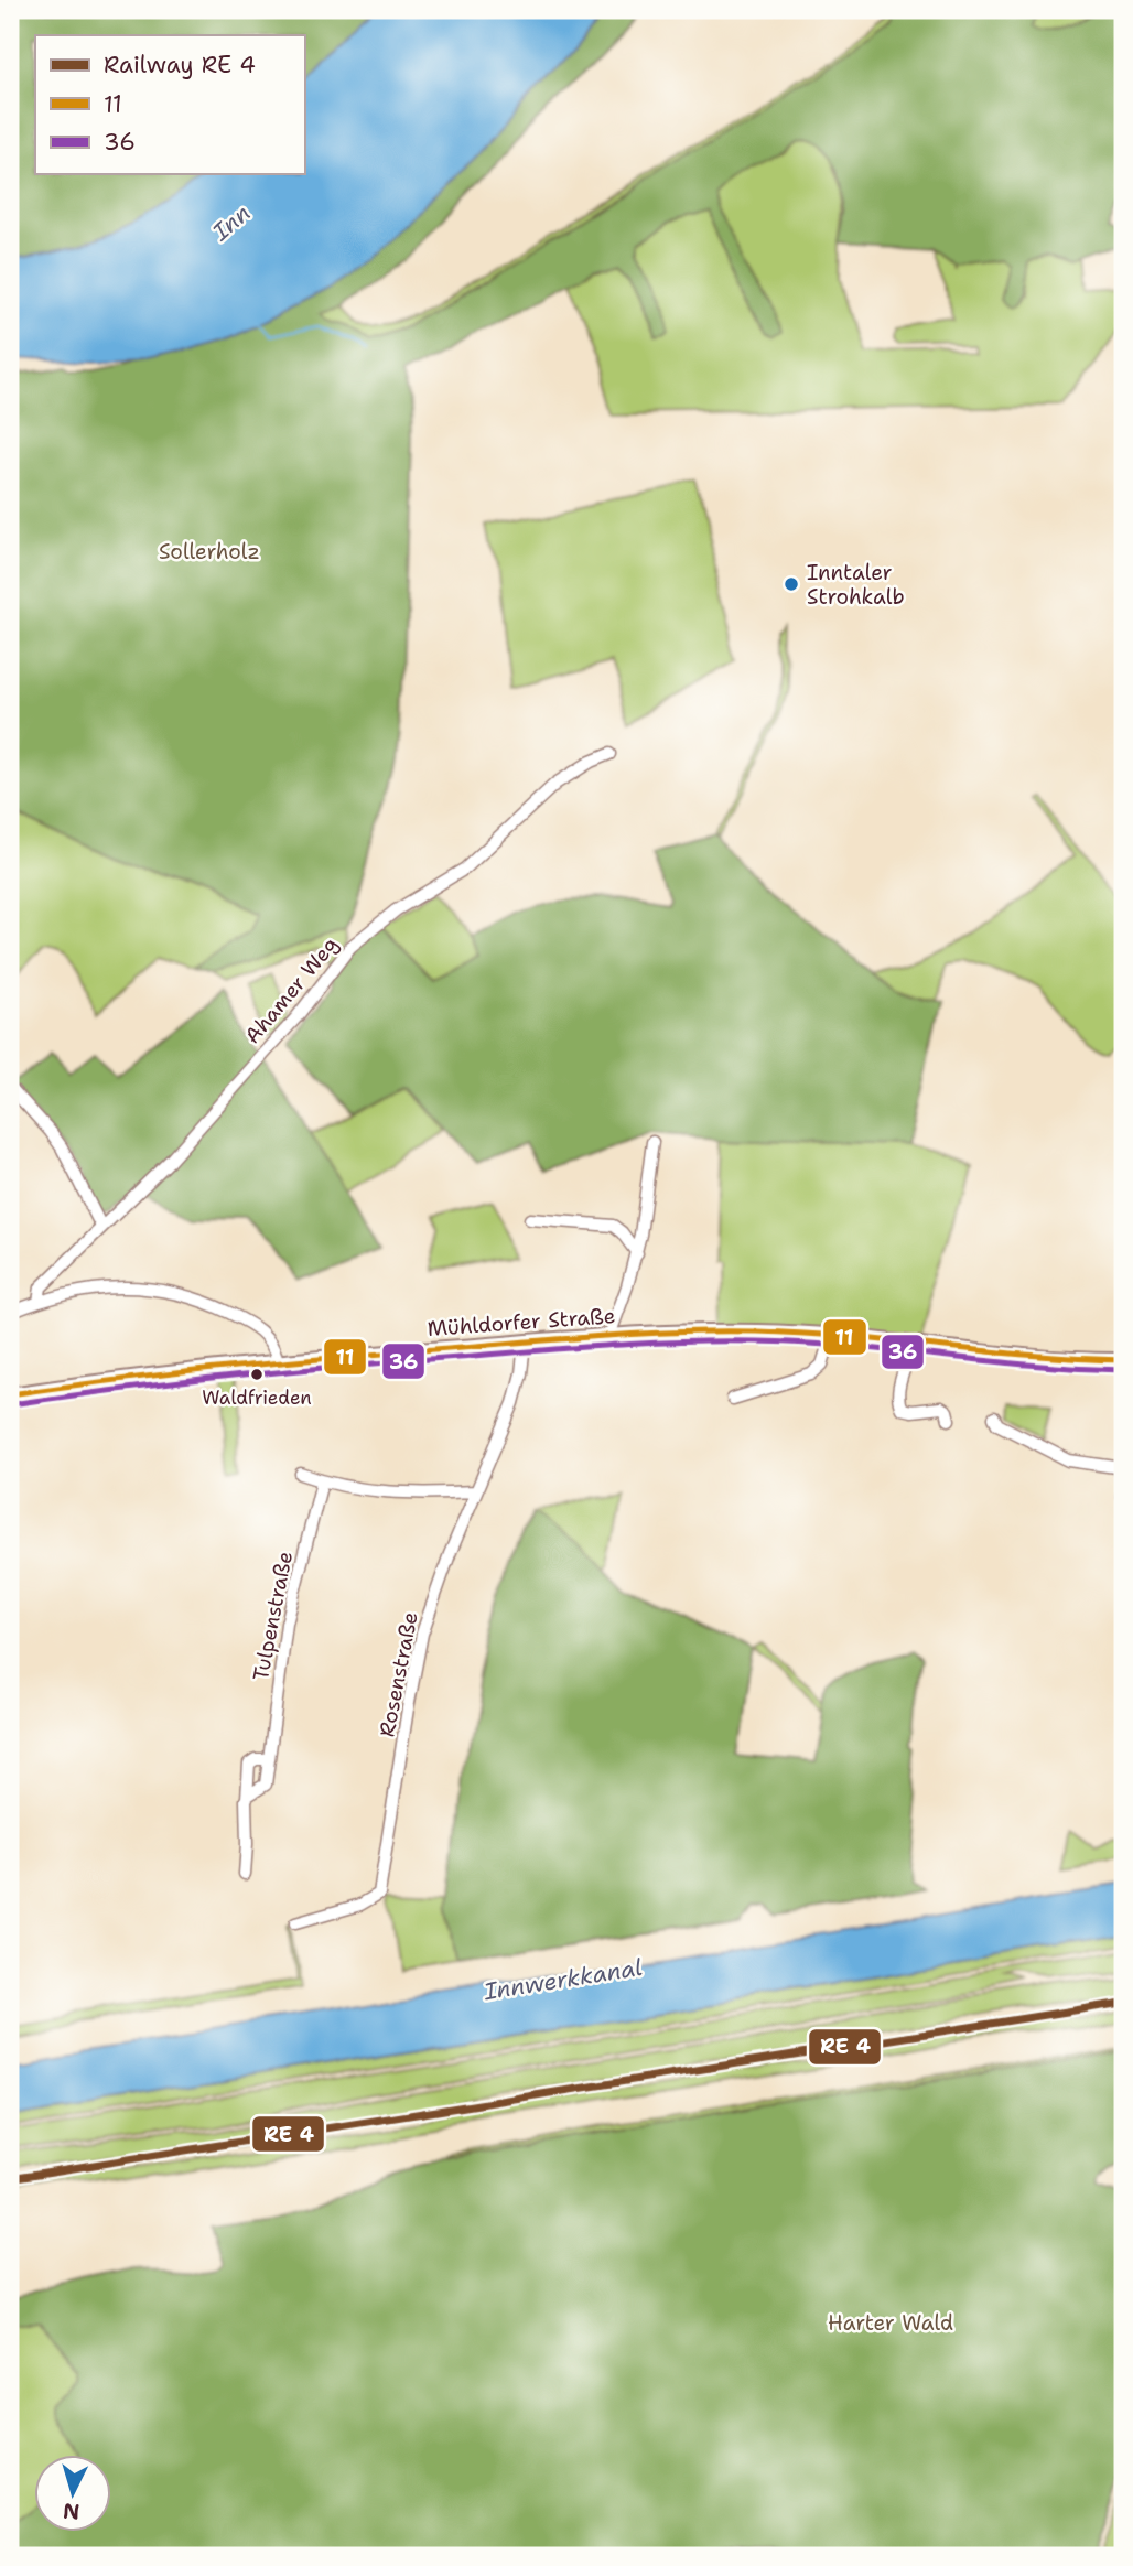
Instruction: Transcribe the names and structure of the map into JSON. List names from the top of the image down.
{
  "streets": {
    "street": [
      "Ahamer Weg",
      "Mühldorfer Straße",
      "Tulpenstraße",
      "Rosenstraße"
    ]
  },
  "crossings": [
    ["Mühldorfer Straße", "Rosenstraße"]
  ],
  "water": ["Inn", "Innwerkkanal"],
  "parks": ["Sollerholz", "Harter Wald"],
  "places": ["Inntaler Strohkalb", "Waldfrieden"],
  "lines": ["transit line 11", "transit line 36"],
  "legend": ["Railway RE 4", "11", "36"],
  "north": "bottom"
}
